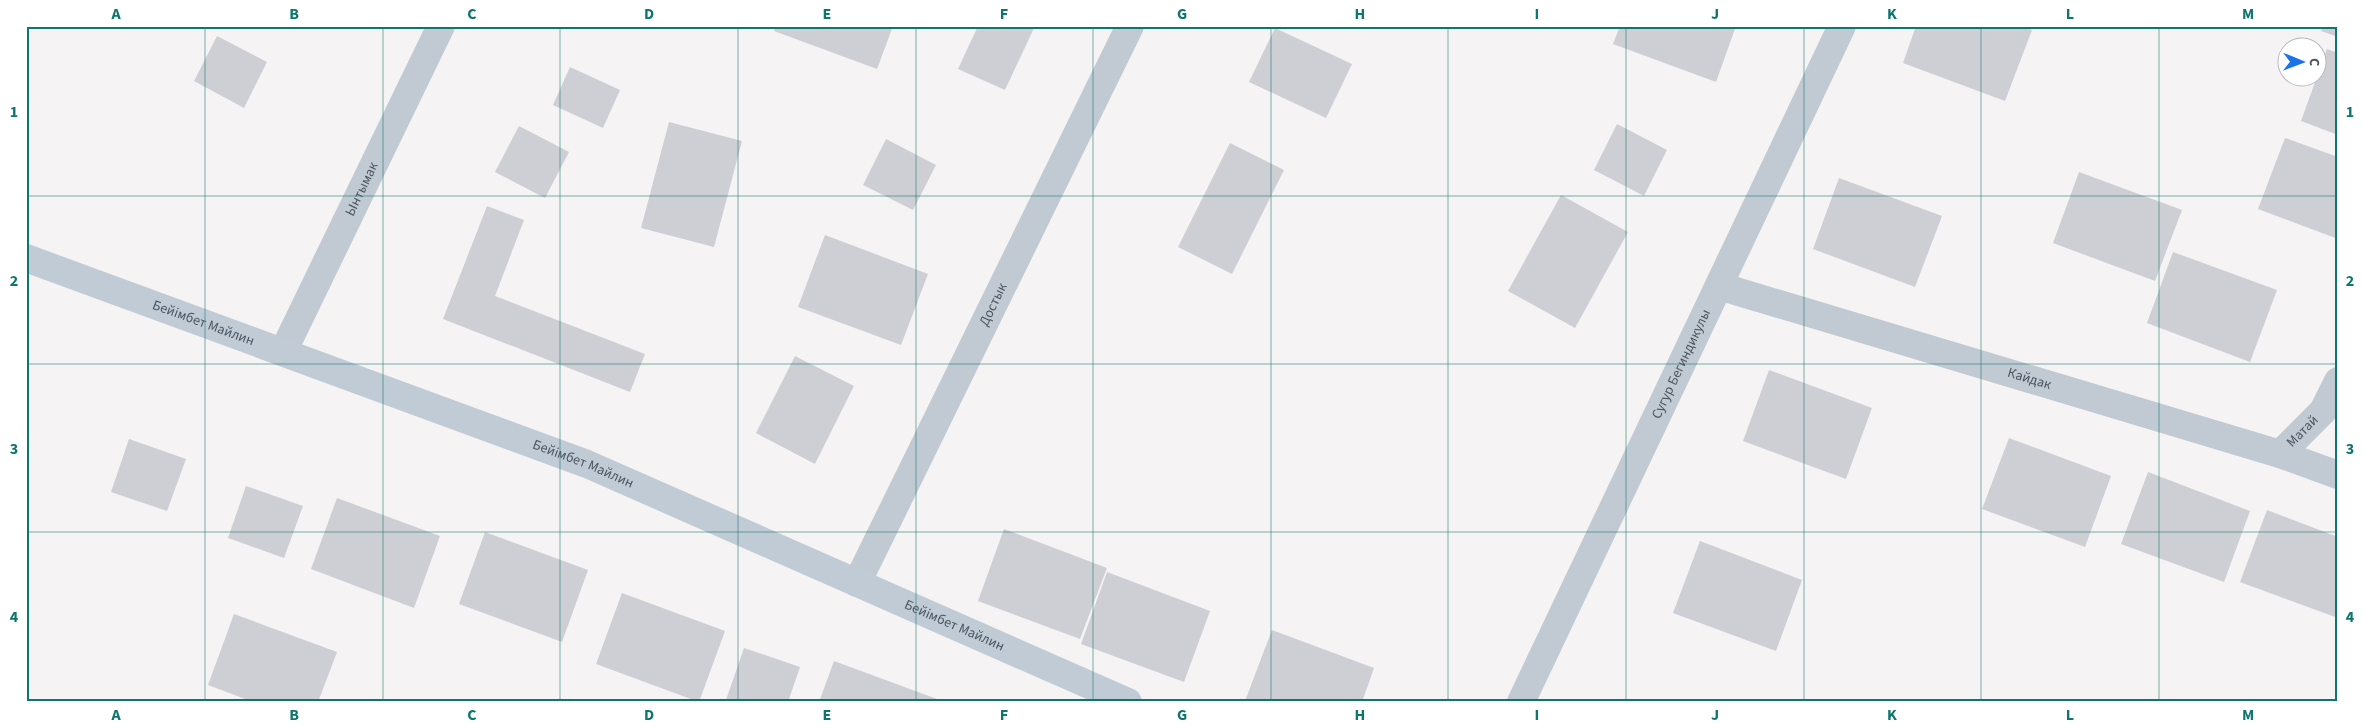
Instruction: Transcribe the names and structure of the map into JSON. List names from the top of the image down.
{
  "streets": {
    "street": [
      "Ынтымак",
      "Достык",
      "Бейімбет Майлин",
      "Сугур Бегиндикулы",
      "Кайдак",
      "Матай"
    ]
  },
  "crossings": [
    ["Ынтымак", "Бейімбет Майлин"],
    ["Достык", "Бейімбет Майлин"],
    ["Сугур Бегиндикулы", "Кайдак"],
    ["Кайдак", "Матай"]
  ],
  "north": "right",
  "grid": {
    "columns": [
      "A",
      "B",
      "C",
      "D",
      "E",
      "F",
      "G",
      "H",
      "I",
      "J",
      "K",
      "L",
      "M"
    ],
    "rows": [
      "1",
      "2",
      "3",
      "4"
    ]
  }
}
